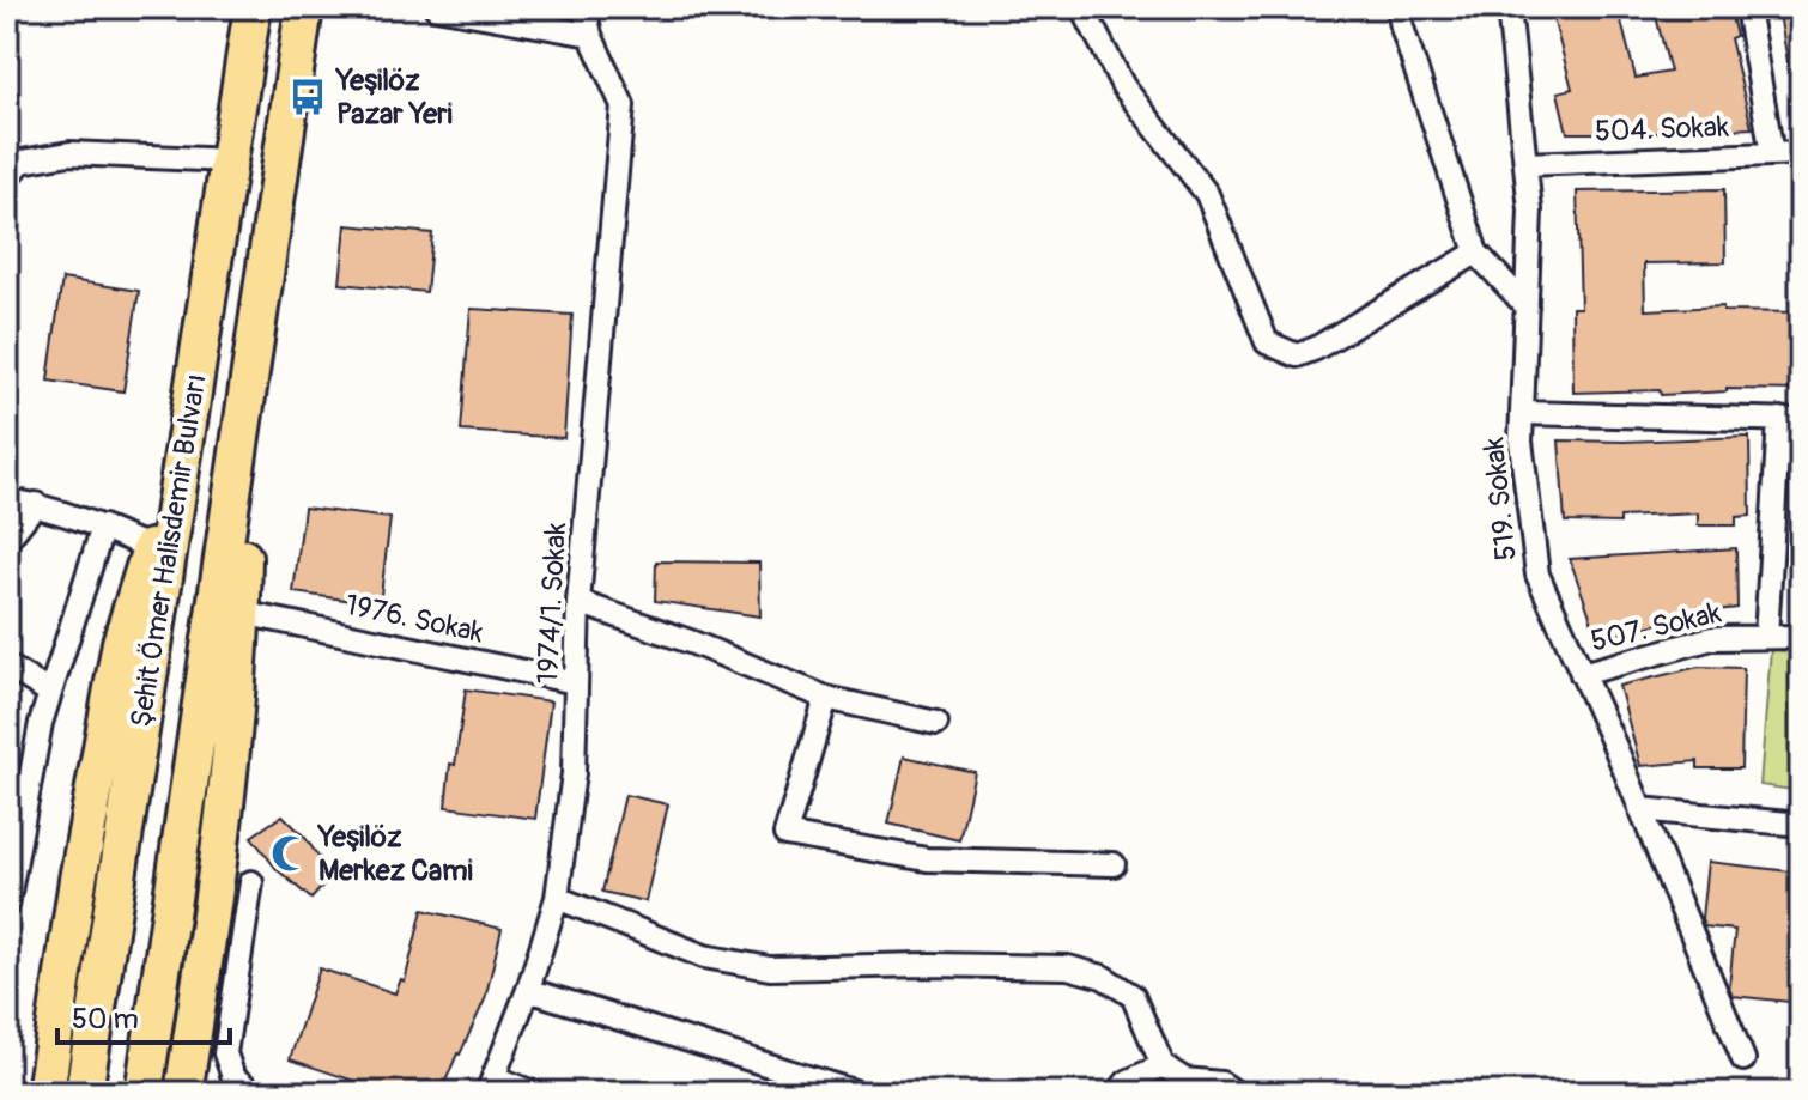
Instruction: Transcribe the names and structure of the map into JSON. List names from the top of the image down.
{
  "streets": {
    "highway": ["Şehit Ömer Halisdemir Bulvarı"],
    "street": [
      "504. Sokak",
      "519. Sokak",
      "1974/1. Sokak",
      "1976. Sokak",
      "507. Sokak"
    ]
  },
  "crossings": [
    ["504. Sokak", "519. Sokak"],
    ["519. Sokak", "507. Sokak"],
    ["Şehit Ömer Halisdemir Bulvarı", "1976. Sokak"],
    ["1974/1. Sokak", "1976. Sokak"]
  ],
  "places": {
    "bus stop": ["Yeşilöz Pazar Yeri"],
    "mosque": ["Yeşilöz Merkez Cami"]
  },
  "scale_bar": "50 m"
}
